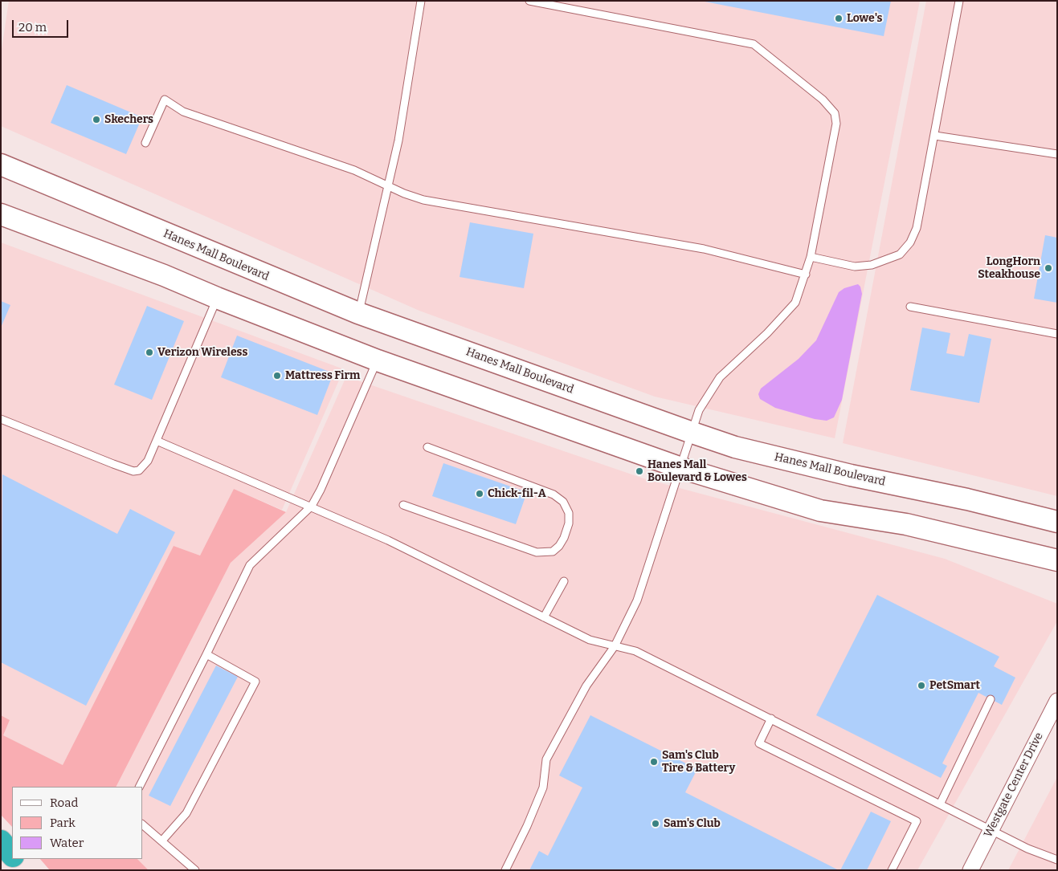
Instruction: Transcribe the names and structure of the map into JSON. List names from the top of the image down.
{
  "streets": {
    "main road": ["Hanes Mall Boulevard"],
    "street": ["Westgate Center Drive"]
  },
  "places": [
    "Lowe's",
    "Skechers",
    "LongHorn Steakhouse",
    "Verizon Wireless",
    "Mattress Firm",
    "Hanes Mall Boulevard & Lowes",
    "Chick-fil-A",
    "PetSmart",
    "Sam's Club Tire & Battery",
    "Sam's Club"
  ],
  "legend": ["Road", "Park", "Water"],
  "scale_bar": "20 m"
}
